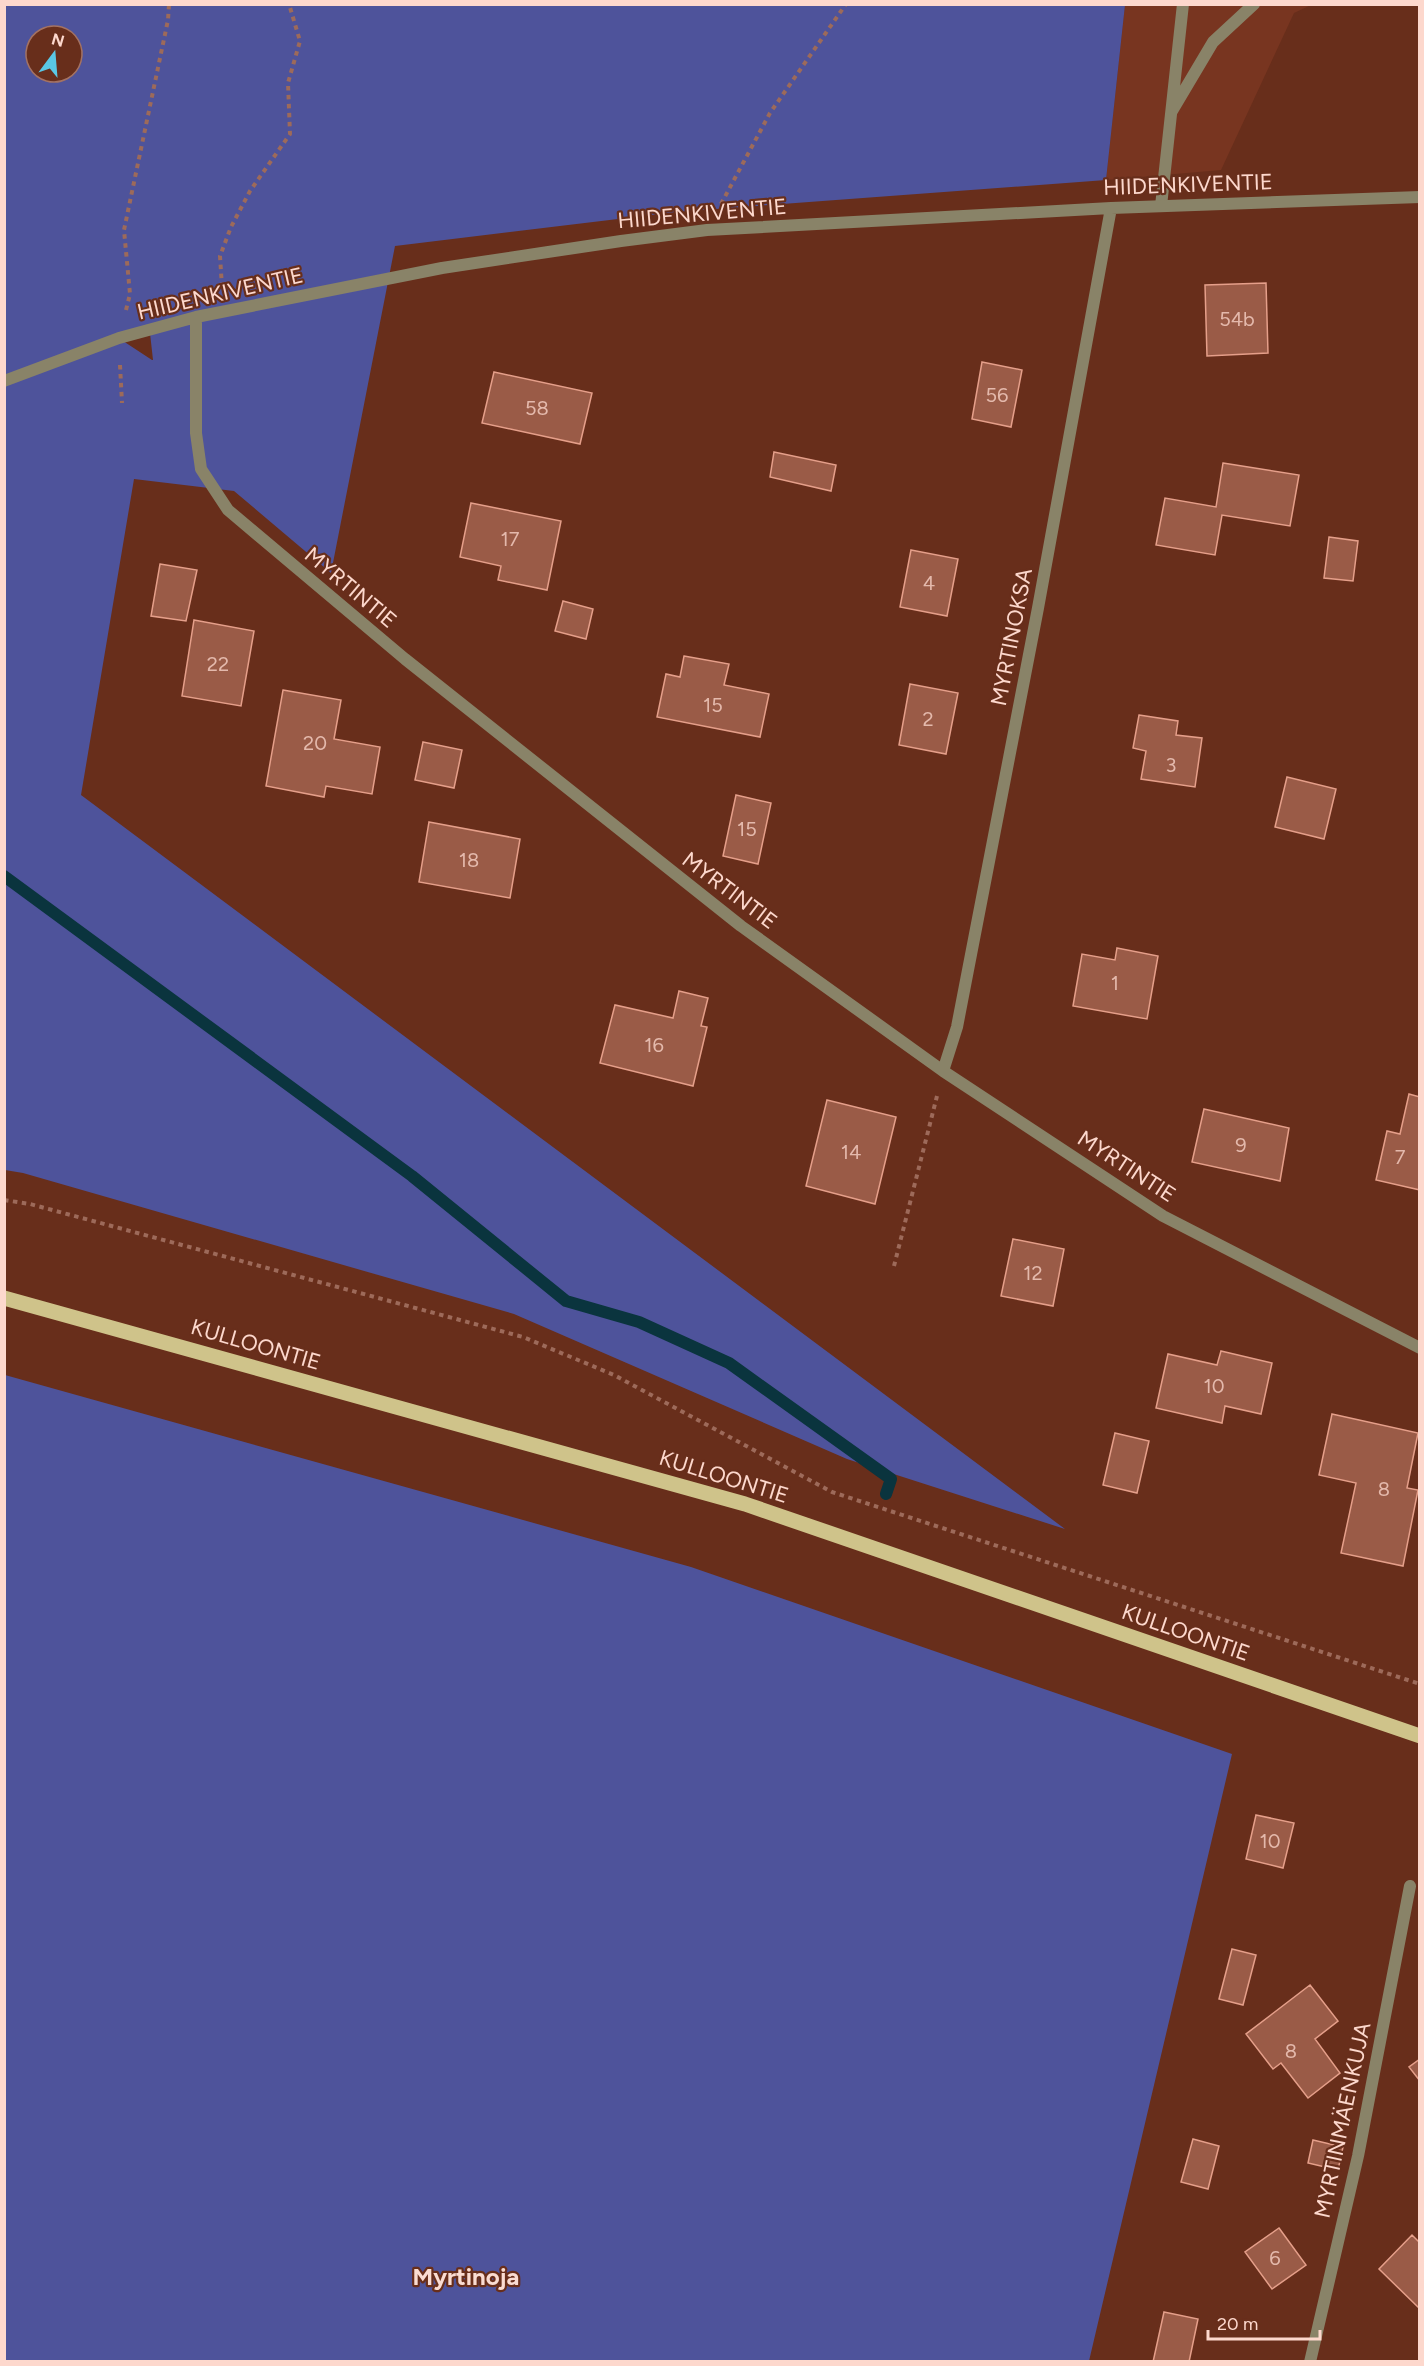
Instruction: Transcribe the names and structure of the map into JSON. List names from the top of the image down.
{
  "streets": {
    "main road": ["KULLOONTIE"],
    "street": [
      "HIIDENKIVENTIE",
      "MYRTINTIE",
      "MYRTINOKSA",
      "MYRTINMÄENKUJA"
    ]
  },
  "crossings": [
    ["HIIDENKIVENTIE", "MYRTINTIE"],
    ["HIIDENKIVENTIE", "MYRTINOKSA"],
    ["MYRTINTIE", "MYRTINOKSA"]
  ],
  "districts": ["Myrtinoja"],
  "house_numbers": [
    "54b",
    "56",
    "58",
    "17",
    "4",
    "22",
    "15",
    "2",
    "20",
    "3",
    "15",
    "18",
    "1",
    "16",
    "9",
    "14",
    "7",
    "12",
    "10",
    "8",
    "10",
    "8",
    "6"
  ],
  "scale_bar": "20 m",
  "north": "top"
}
